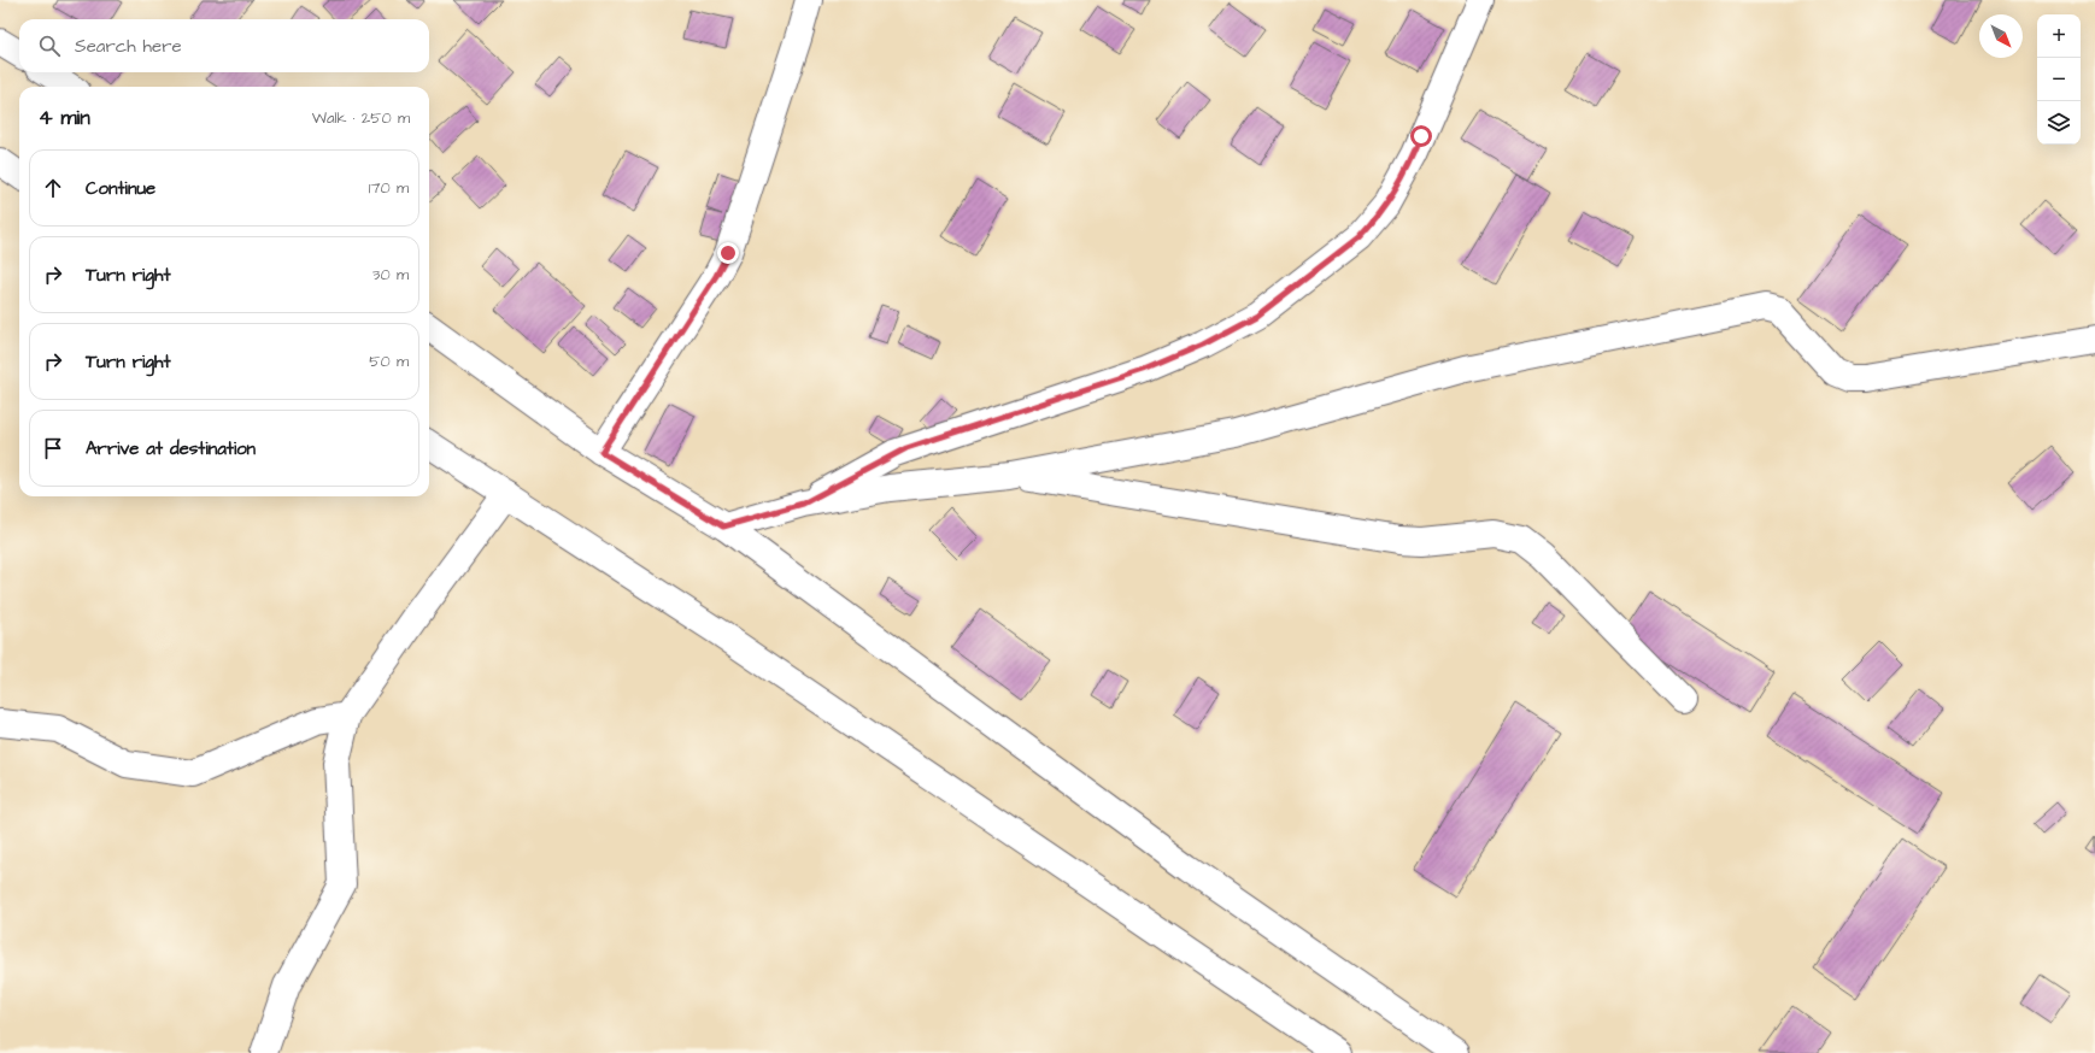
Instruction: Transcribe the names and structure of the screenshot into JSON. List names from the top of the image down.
{
  "north": "bottom right",
  "page": {
    "map_buttons": ["+", "−"],
    "search": "Search here",
    "heading": ["4 min", "Walk · 250 m"],
    "list": [
      ["Continue", "170 m"],
      ["Turn right", "30 m"],
      ["Turn right", "50 m"],
      "Arrive at destination"
    ]
  }
}
